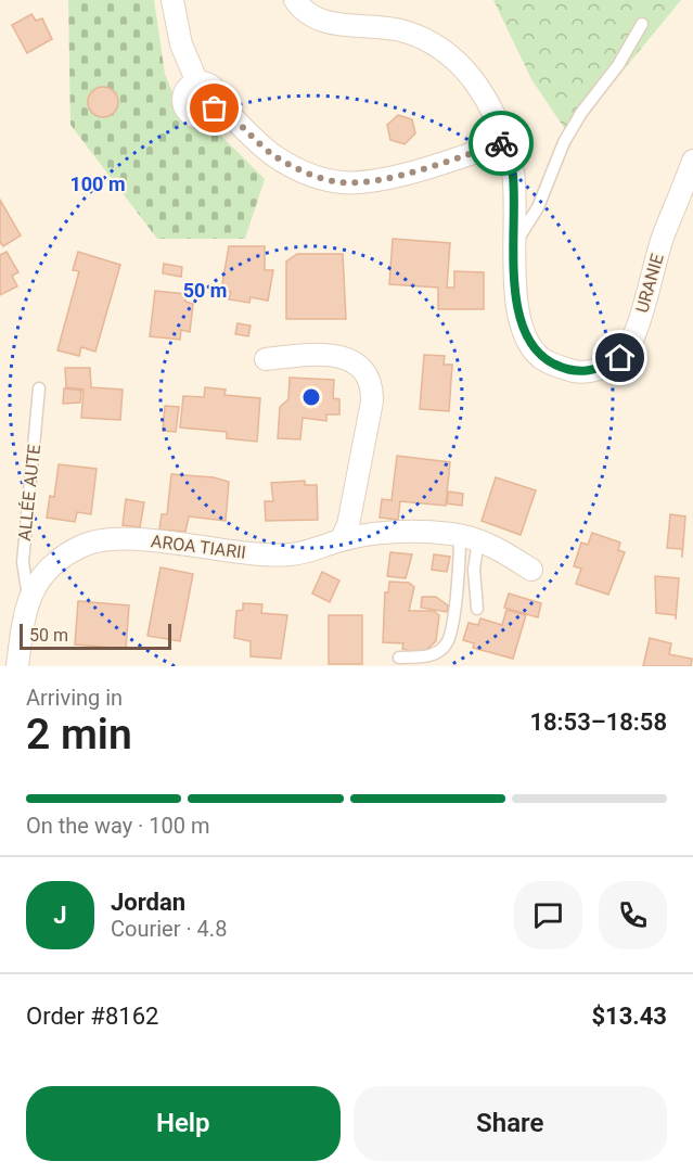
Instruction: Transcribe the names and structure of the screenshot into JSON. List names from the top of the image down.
{
  "streets": {
    "street": ["URANIE", "AROA TIARII"],
    "lane": ["ALLÉE AUTE"]
  },
  "crossings": [
    ["ALLÉE AUTE", "AROA TIARII"]
  ],
  "scale_bar": "50 m",
  "page": {
    "scale": "50 m",
    "heading": ["2 min", "Arriving in", "18:53–18:58"],
    "panel": [
      "Jordan",
      "Courier · 4.8",
      "Order #8162",
      "$13.43"
    ],
    "bar": "On the way · 100 m",
    "round": "J",
    "buttons": ["Help", "Share"]
  },
  "rings": ["100 m", "50 m"]
}
